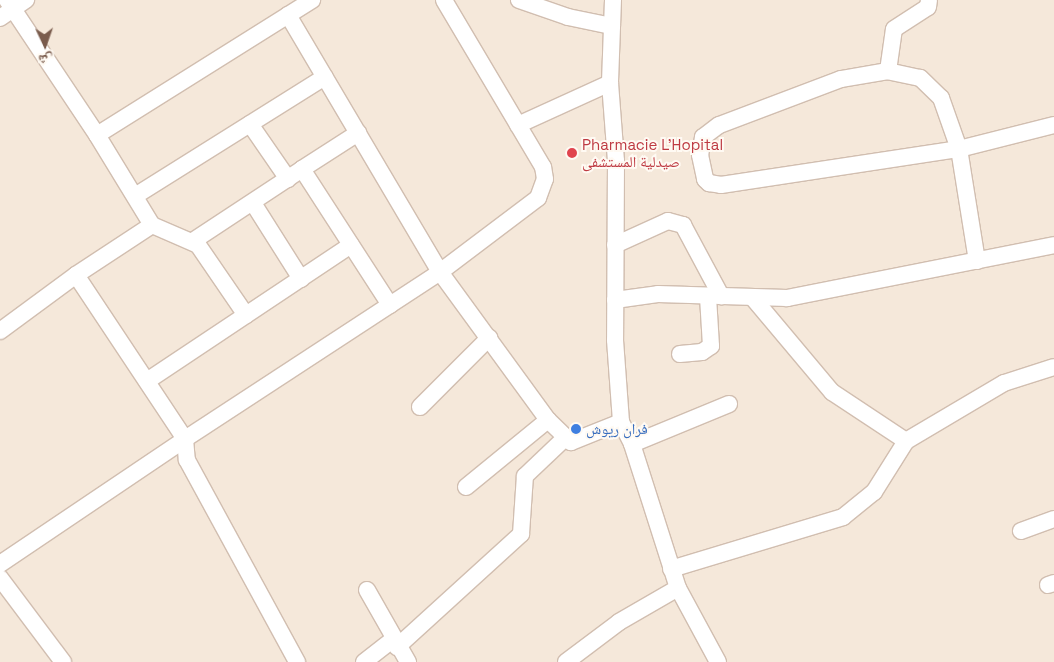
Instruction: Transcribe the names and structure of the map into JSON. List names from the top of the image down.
{
  "places": ["Pharmacie L'Hopital صيدلية المستشفى", "فران ريوش"],
  "north": "bottom"
}
